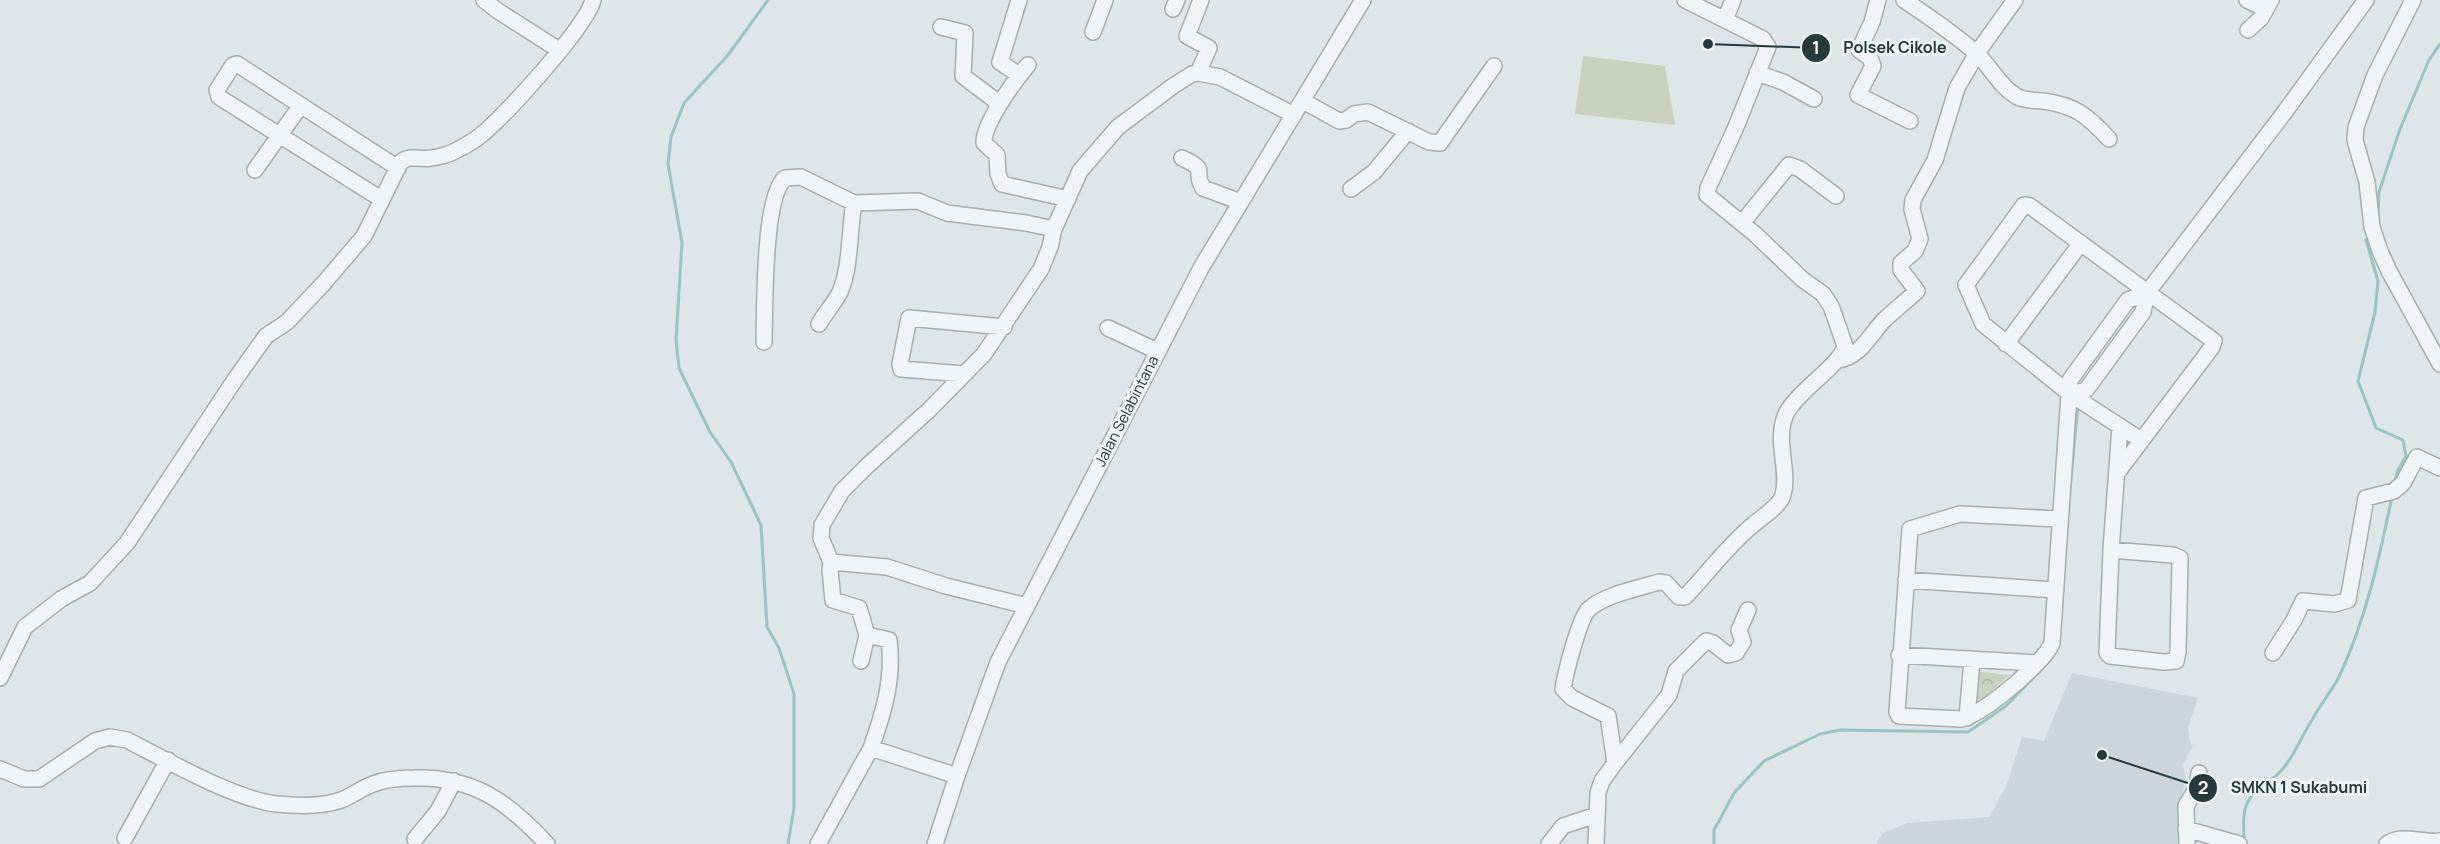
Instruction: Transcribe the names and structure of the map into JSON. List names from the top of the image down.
{
  "streets": {
    "street": ["Jalan Selabintana"]
  },
  "places": ["Polsek Cikole", "SMKN 1 Sukabumi"]
}
